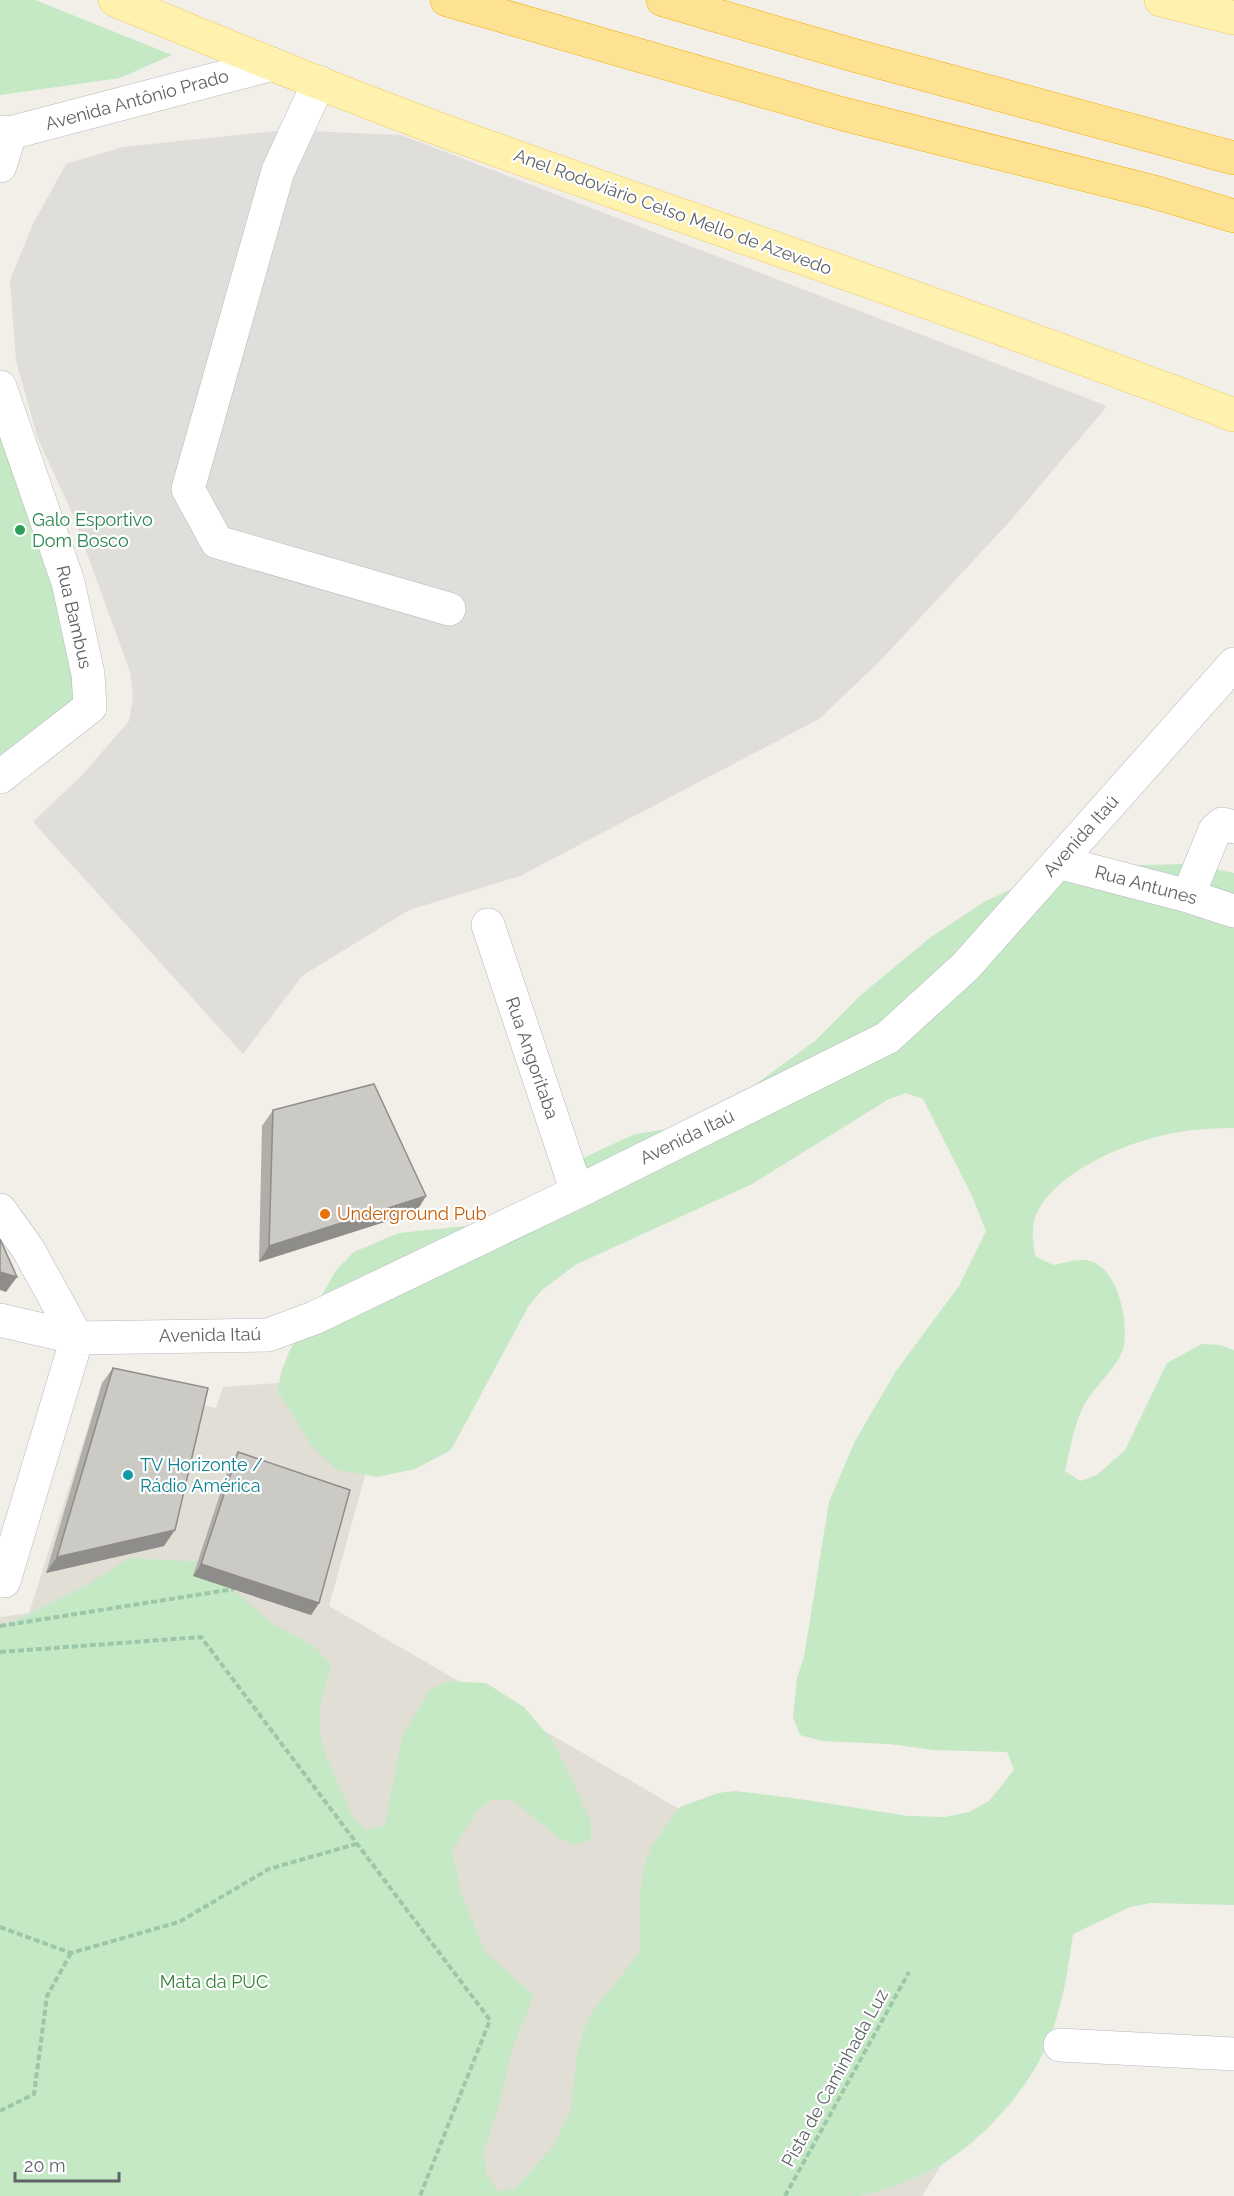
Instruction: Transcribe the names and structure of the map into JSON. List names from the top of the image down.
{
  "streets": {
    "main road": ["Anel Rodoviário Celso Mello de Azevedo"],
    "street": [
      "Avenida Antônio Prado",
      "Rua Bambus",
      "Avenida Itaú",
      "Rua Antunes",
      "Rua Angoritaba"
    ],
    "path": ["Pista de Caminhada Luz"]
  },
  "crossings": [
    ["Avenida Antônio Prado", "Anel Rodoviário Celso Mello de Azevedo"],
    ["Avenida Itaú", "Rua Antunes"],
    ["Avenida Itaú", "Rua Angoritaba"]
  ],
  "parks": ["Mata da PUC"],
  "places": ["Galo Esportivo Dom Bosco", "Underground Pub", "TV Horizonte / Rádio América"],
  "scale_bar": "20 m"
}
